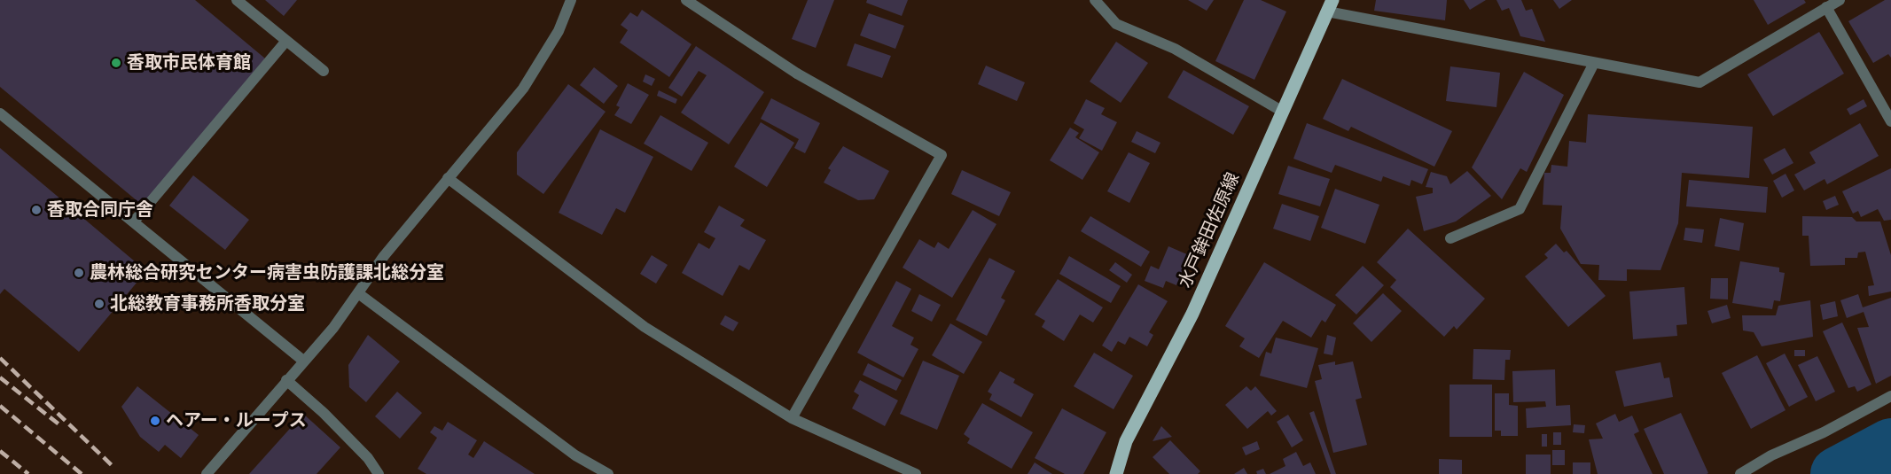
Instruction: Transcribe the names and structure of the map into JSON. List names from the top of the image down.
{
  "streets": {
    "main road": ["水戸鉾田佐原線"]
  },
  "places": [
    "香取市民体育館",
    "香取合同庁舎",
    "農林総合研究センター病害虫防護課北総分室",
    "北総教育事務所香取分室",
    "ヘアー・ループス"
  ]
}
